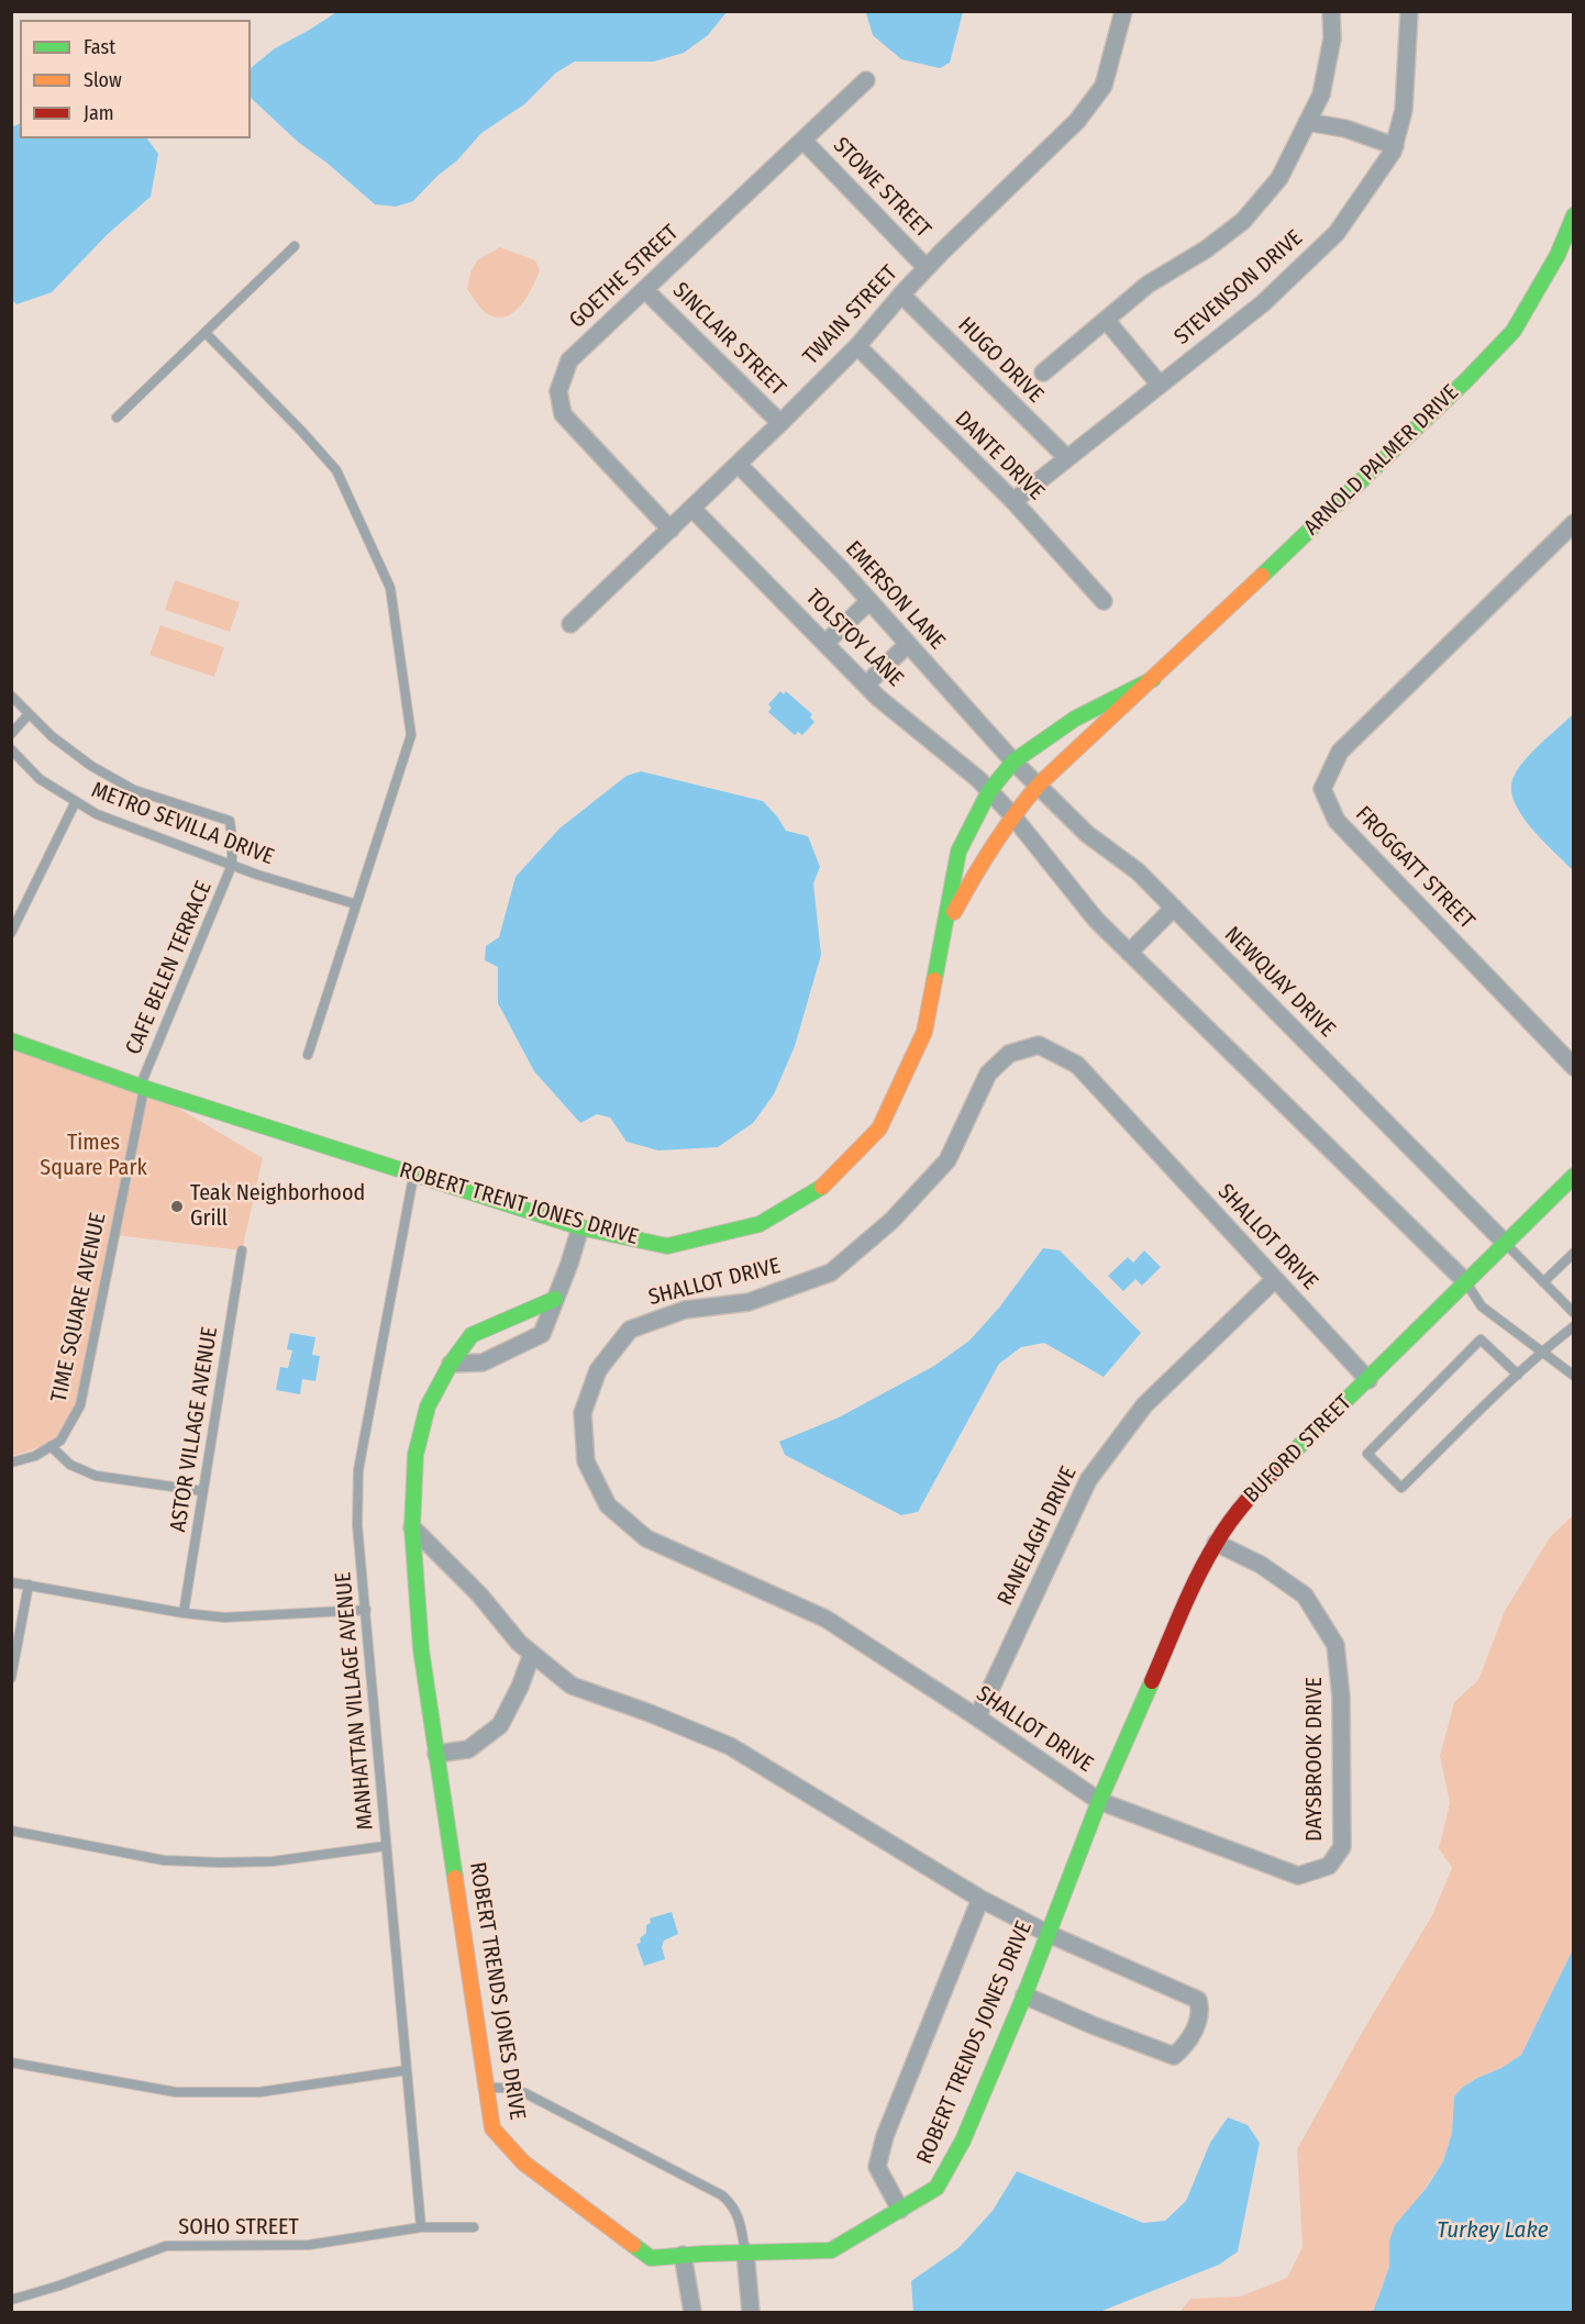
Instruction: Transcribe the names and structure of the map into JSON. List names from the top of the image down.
{
  "streets": {
    "street": [
      "STOWE STREET",
      "GOETHE STREET",
      "STEVENSON DRIVE",
      "TWAIN STREET",
      "SINCLAIR STREET",
      "HUGO DRIVE",
      "DANTE DRIVE",
      "ARNOLD PALMER DRIVE",
      "EMERSON LANE",
      "TOLSTOY LANE",
      "FROGGATT STREET",
      "NEWQUAY DRIVE",
      "ROBERT TRENT JONES DRIVE",
      "SHALLOT DRIVE",
      "BUFORD STREET",
      "RANELAGH DRIVE",
      "DAYSBROOK DRIVE",
      "ROBERT TRENDS JONES DRIVE"
    ],
    "lane": [
      "METRO SEVILLA DRIVE",
      "CAFE BELEN TERRACE",
      "TIME SQUARE AVENUE",
      "ASTOR VILLAGE AVENUE",
      "MANHATTAN VILLAGE AVENUE",
      "SOHO STREET"
    ]
  },
  "crossings": [
    ["STOWE STREET", "GOETHE STREET"],
    ["STOWE STREET", "TWAIN STREET"],
    ["GOETHE STREET", "TWAIN STREET"],
    ["GOETHE STREET", "SINCLAIR STREET"],
    ["STEVENSON DRIVE", "HUGO DRIVE"],
    ["STEVENSON DRIVE", "DANTE DRIVE"],
    ["TWAIN STREET", "SINCLAIR STREET"],
    ["TWAIN STREET", "HUGO DRIVE"],
    ["TWAIN STREET", "DANTE DRIVE"],
    ["TWAIN STREET", "EMERSON LANE"],
    ["TWAIN STREET", "TOLSTOY LANE"],
    ["ARNOLD PALMER DRIVE", "EMERSON LANE"],
    ["ARNOLD PALMER DRIVE", "NEWQUAY DRIVE"],
    ["ARNOLD PALMER DRIVE", "ROBERT TRENT JONES DRIVE"],
    ["EMERSON LANE", "NEWQUAY DRIVE"],
    ["EMERSON LANE", "ROBERT TRENT JONES DRIVE"],
    ["TOLSTOY LANE", "ROBERT TRENT JONES DRIVE"],
    ["METRO SEVILLA DRIVE", "CAFE BELEN TERRACE"],
    ["CAFE BELEN TERRACE", "ROBERT TRENT JONES DRIVE"],
    ["CAFE BELEN TERRACE", "TIME SQUARE AVENUE"],
    ["NEWQUAY DRIVE", "ROBERT TRENT JONES DRIVE"],
    ["NEWQUAY DRIVE", "BUFORD STREET"],
    ["ROBERT TRENT JONES DRIVE", "TIME SQUARE AVENUE"],
    ["ROBERT TRENT JONES DRIVE", "MANHATTAN VILLAGE AVENUE"],
    ["SHALLOT DRIVE", "BUFORD STREET"],
    ["SHALLOT DRIVE", "RANELAGH DRIVE"],
    ["SHALLOT DRIVE", "DAYSBROOK DRIVE"],
    ["BUFORD STREET", "DAYSBROOK DRIVE"],
    ["BUFORD STREET", "ROBERT TRENDS JONES DRIVE"],
    ["MANHATTAN VILLAGE AVENUE", "SOHO STREET"]
  ],
  "water": ["Turkey Lake"],
  "parks": ["Times Square Park"],
  "places": ["Teak Neighborhood Grill"],
  "legend": ["Fast", "Slow", "Jam"]
}
